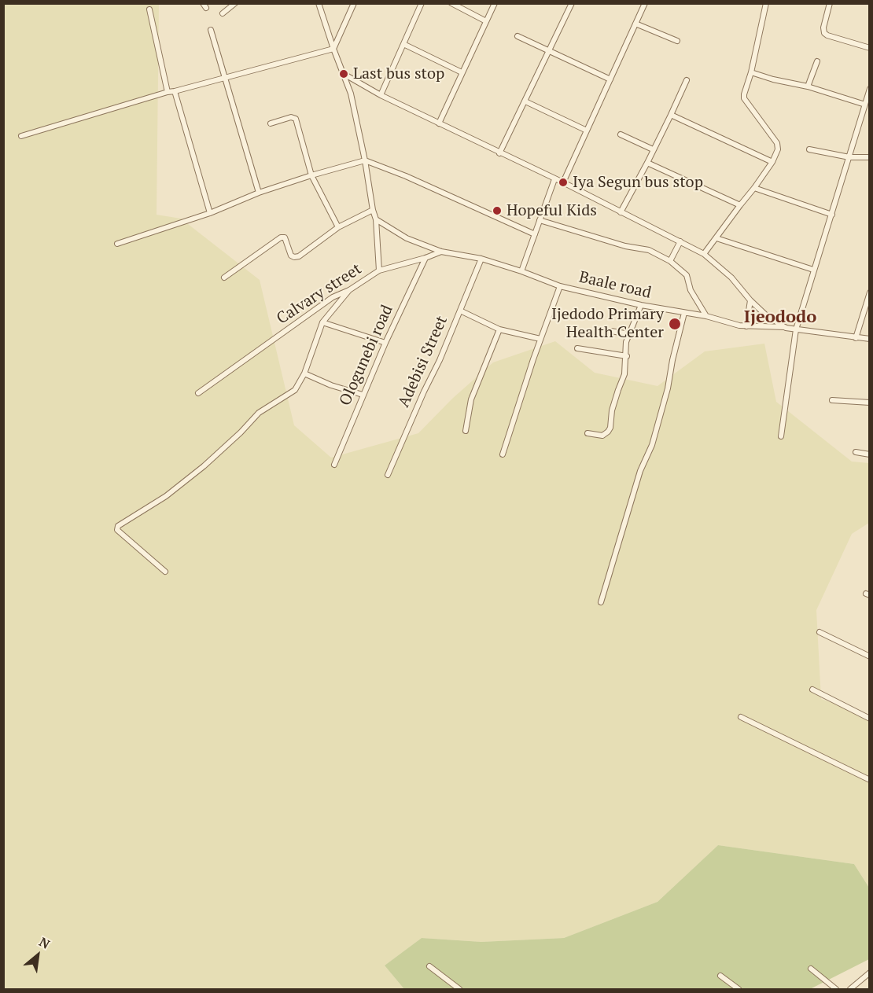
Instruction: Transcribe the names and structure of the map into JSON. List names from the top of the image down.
{
  "streets": {
    "street": [
      "Baale road",
      "Calvary street",
      "Ologunebi road",
      "Adebisi Street"
    ]
  },
  "crossings": [
    ["Baale road", "Calvary street"],
    ["Baale road", "Adebisi Street"],
    ["Calvary street", "Ologunebi road"]
  ],
  "districts": ["Ijeododo"],
  "places": [
    "Last bus stop",
    "Iya Segun bus stop",
    "Hopeful Kids",
    "Ijedodo Primary Health Center"
  ],
  "north": "top right"
}
